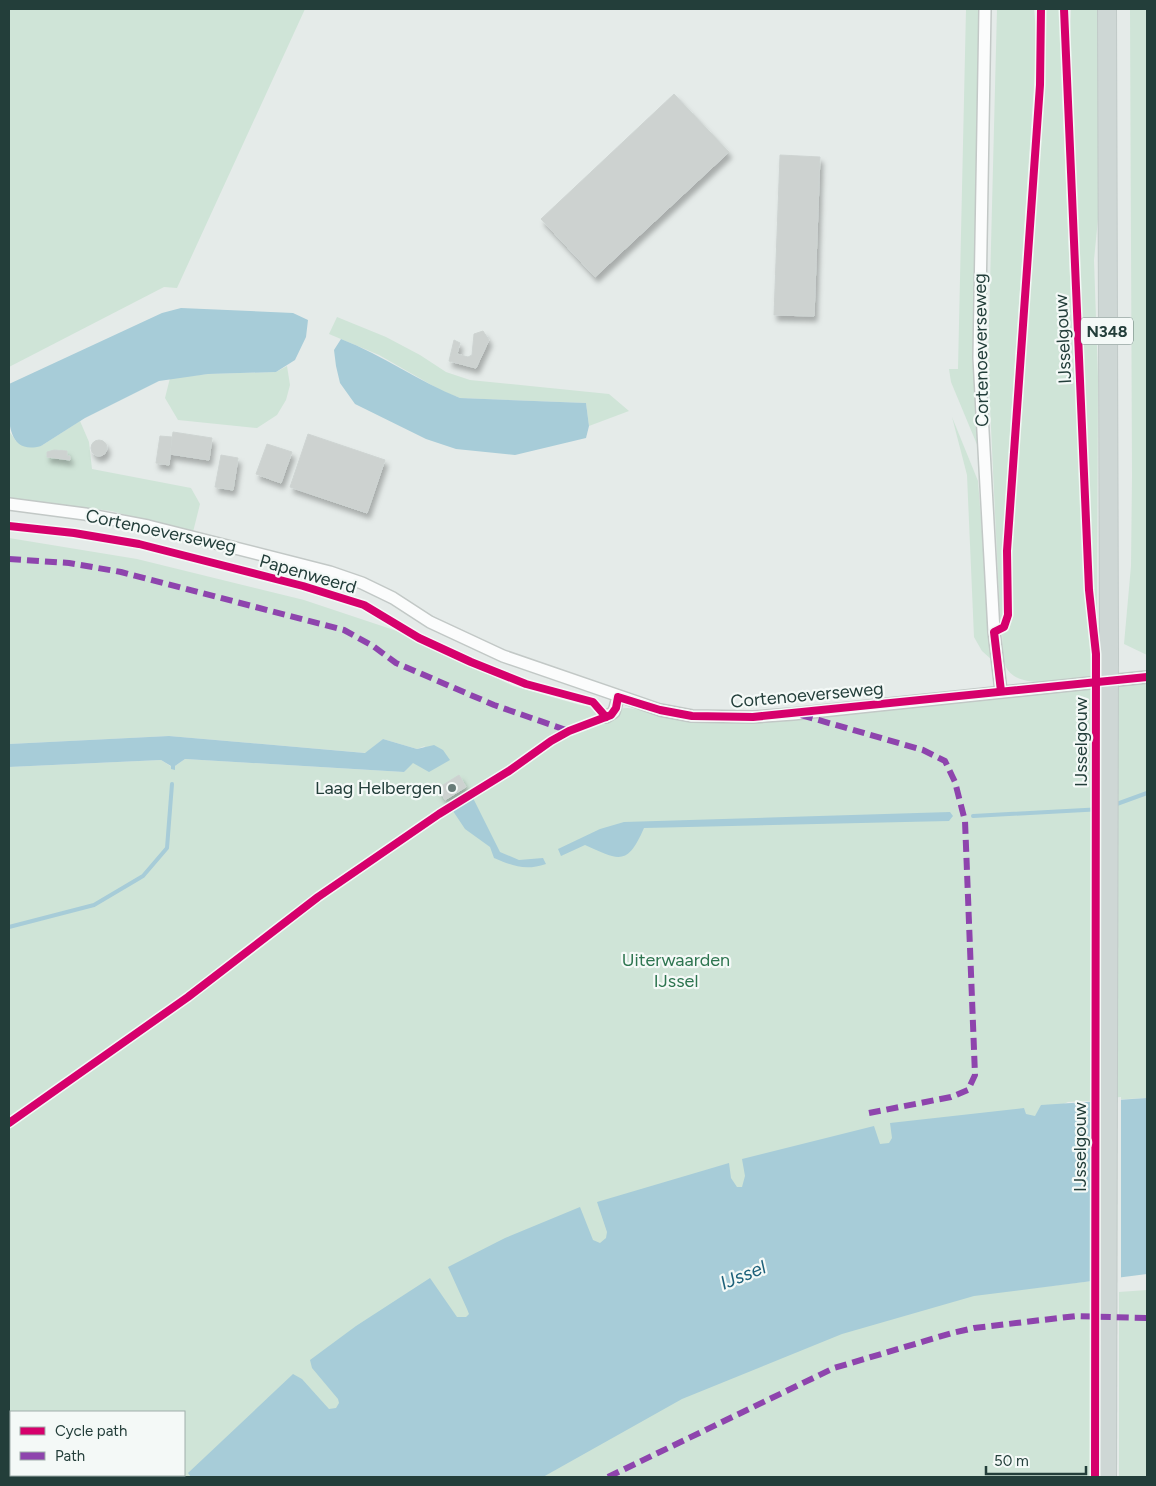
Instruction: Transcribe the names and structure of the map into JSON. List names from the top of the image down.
{
  "streets": {
    "main road": ["N348"],
    "street": ["Cortenoeverseweg"],
    "cycle path": ["IJsselgouw", "Papenweerd"]
  },
  "water": ["IJssel"],
  "parks": ["Uiterwaarden IJssel"],
  "places": ["Laag Helbergen"],
  "legend": ["Cycle path", "Path"],
  "scale_bar": "50 m"
}
